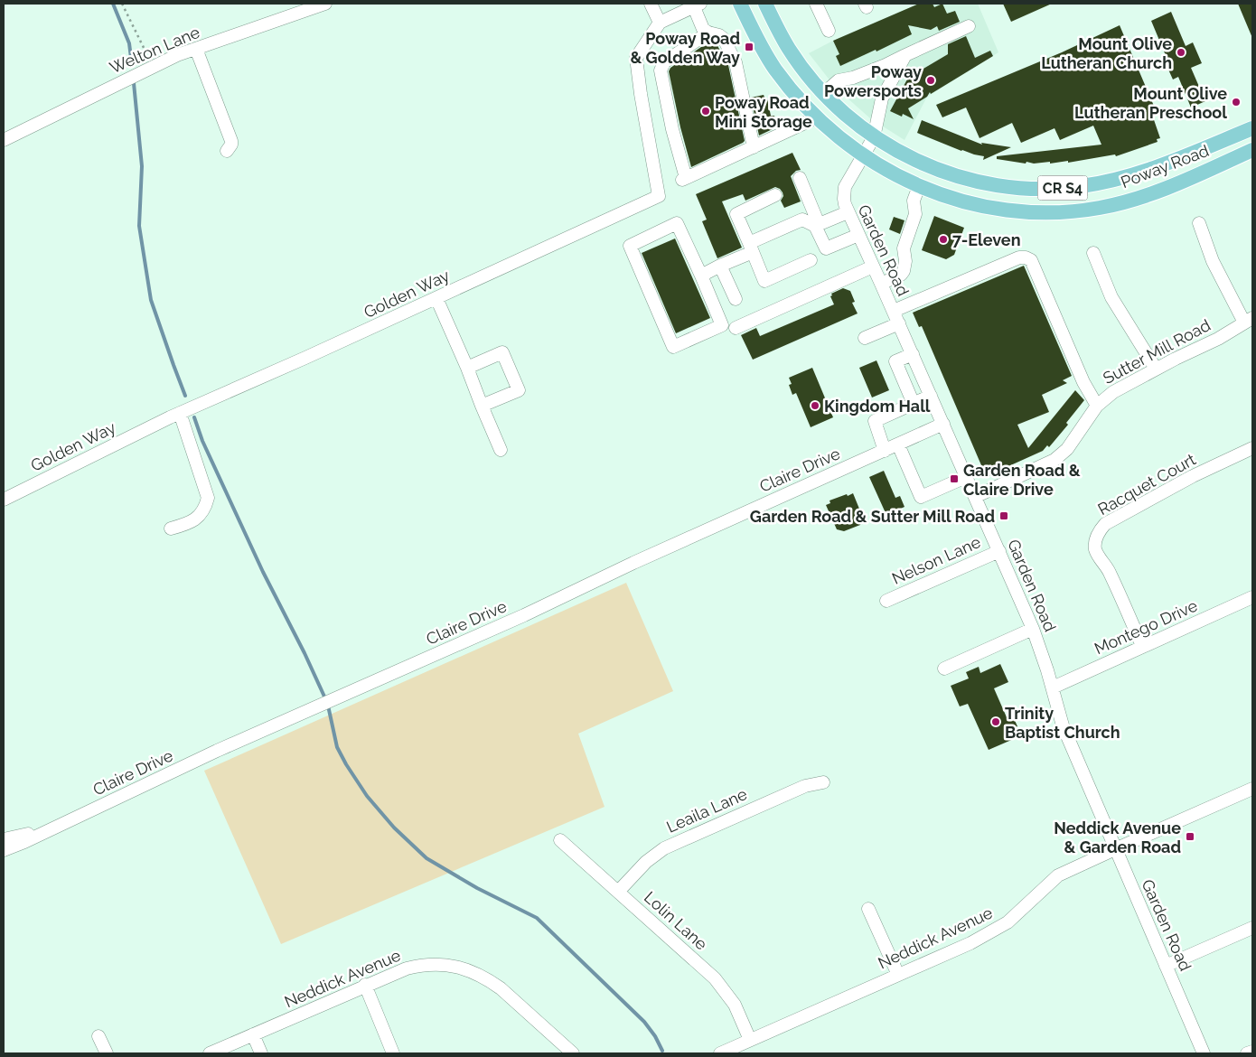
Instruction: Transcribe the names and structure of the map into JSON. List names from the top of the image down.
{
  "streets": {
    "main road": ["Poway Road", "CR S4"],
    "street": [
      "Welton Lane",
      "Garden Road",
      "Golden Way",
      "Sutter Mill Road",
      "Claire Drive",
      "Racquet Court",
      "Nelson Lane",
      "Montego Drive",
      "Leaila Lane",
      "Lolin Lane",
      "Neddick Avenue"
    ]
  },
  "crossings": [
    ["Poway Road", "Garden Road"],
    ["Garden Road", "Sutter Mill Road"],
    ["Garden Road", "Claire Drive"],
    ["Garden Road", "Nelson Lane"],
    ["Garden Road", "Montego Drive"],
    ["Garden Road", "Neddick Avenue"],
    ["Racquet Court", "Montego Drive"],
    ["Leaila Lane", "Lolin Lane"],
    ["Lolin Lane", "Neddick Avenue"]
  ],
  "places": {
    "transit": [
      "Poway Road & Golden Way",
      "Garden Road & Claire Drive",
      "Garden Road & Sutter Mill Road",
      "Neddick Avenue & Garden Road"
    ],
    "other": [
      "Mount Olive Lutheran Church",
      "Poway Powersports",
      "Mount Olive Lutheran Preschool",
      "Poway Road Mini Storage",
      "7-Eleven",
      "Kingdom Hall",
      "Trinity Baptist Church"
    ]
  }
}
